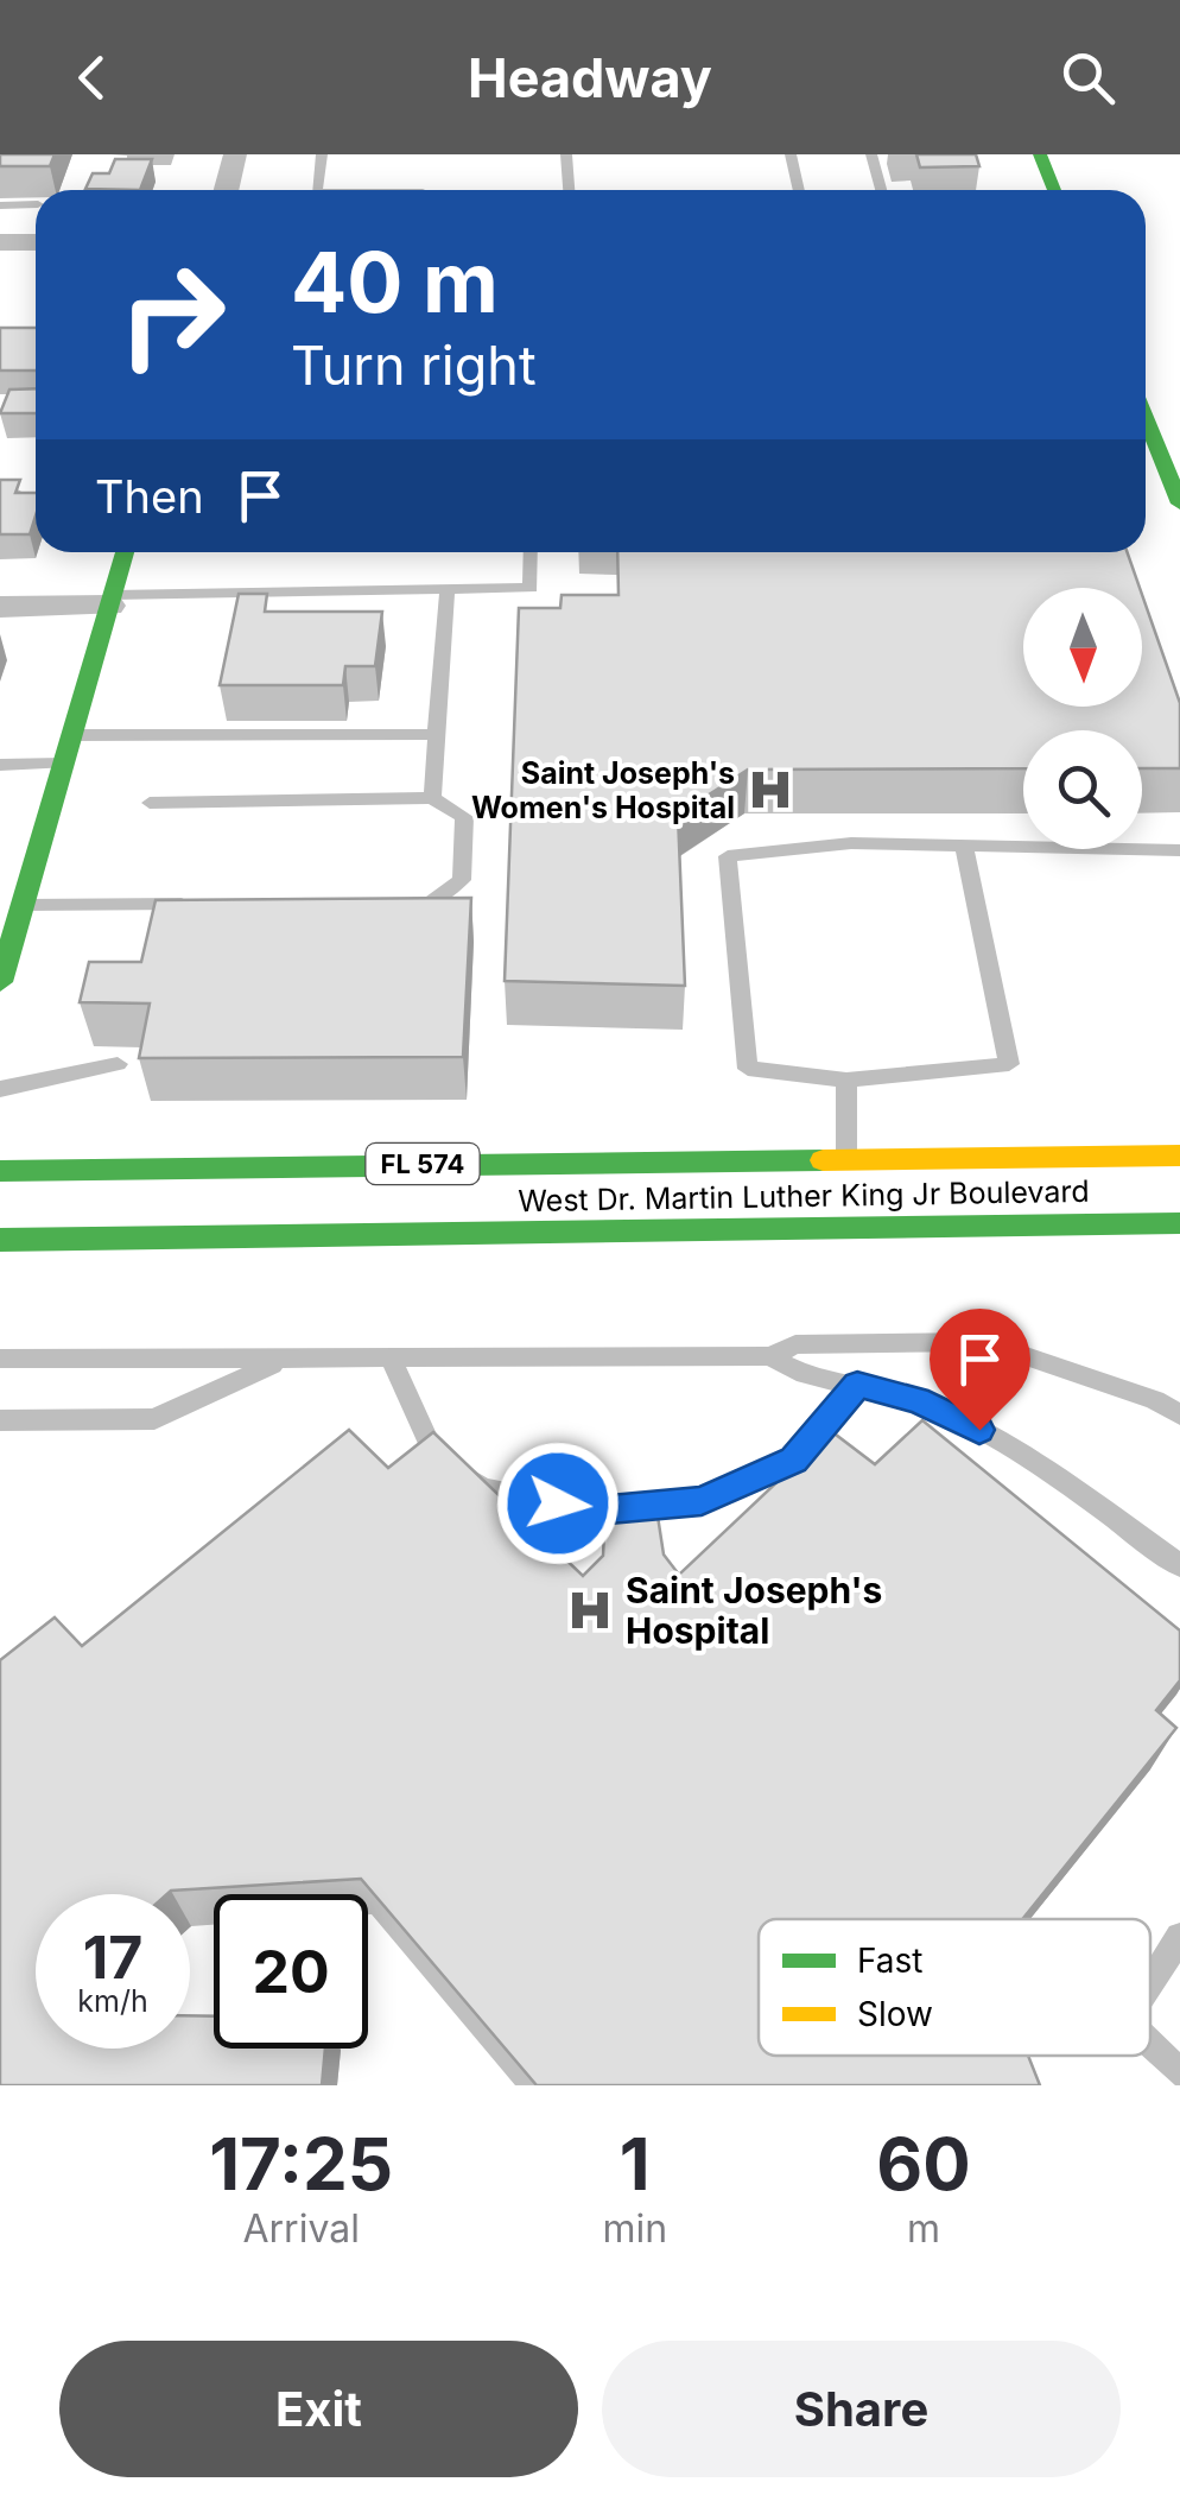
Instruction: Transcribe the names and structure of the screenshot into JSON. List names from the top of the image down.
{
  "streets": {
    "main road": ["FL 574", "West Dr. Martin Luther King Jr Boulevard"]
  },
  "places": {
    "hospital": ["Saint Joseph's Women's Hospital", "Saint Joseph's Hospital"]
  },
  "legend": ["Fast", "Slow"],
  "north": "bottom",
  "page": {
    "header": "Headway",
    "turn": ["40 m", "Turn right"],
    "then": "Then",
    "speed": "17 km/h",
    "limit": "20",
    "eta": [
      "17:25",
      "Arrival",
      "1",
      "min",
      "60",
      "m"
    ],
    "buttons": ["Exit", "Share"]
  }
}
